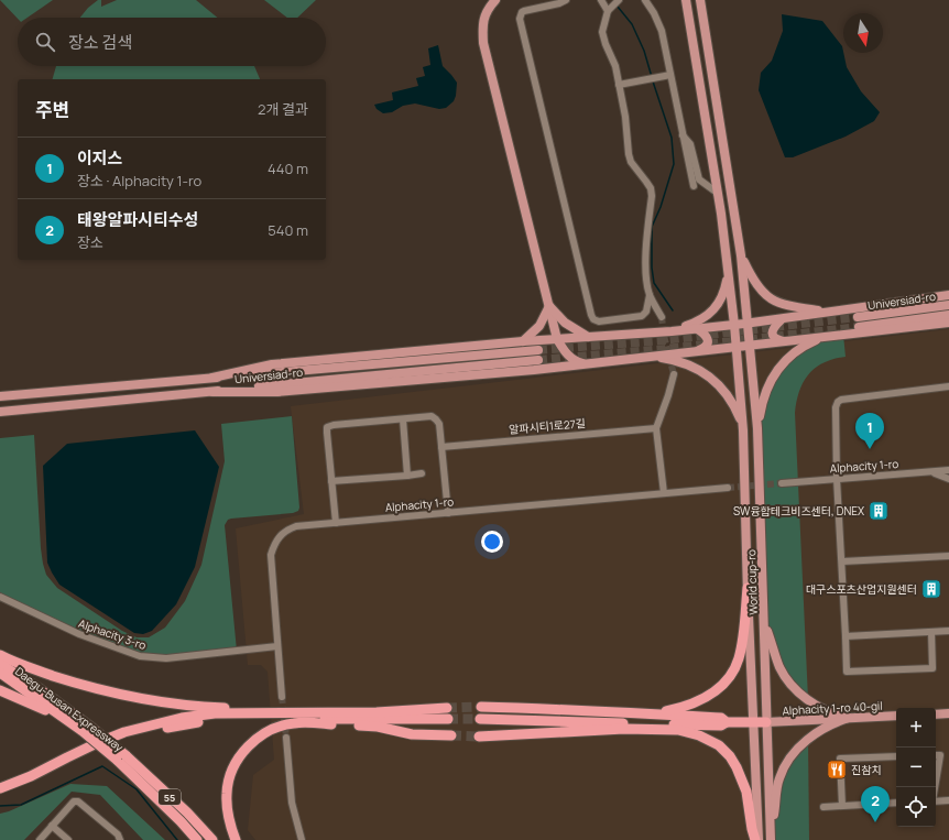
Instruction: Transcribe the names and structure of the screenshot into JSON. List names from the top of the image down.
{
  "streets": {
    "highway": ["Daegu-Busan Expressway", "55"],
    "main road": ["Universiad-ro", "World cup-ro", "Alphacity 1-ro 40-gil"],
    "street": ["알파시티1로27길", "Alphacity 1-ro", "Alphacity 3-ro"]
  },
  "crossings": [
    ["Alphacity 1-ro", "Alphacity 3-ro"],
    ["World cup-ro", "Alphacity 1-ro 40-gil"]
  ],
  "places": {
    "building": ["SW융합테크비즈센터, DNEX", "대구스포츠산업지원센터"],
    "restaurant": ["진참치"]
  },
  "north": "bottom",
  "page": {
    "search": "장소 검색",
    "heading": ["주변", "2개 결과"],
    "list": [
      {
        "mark": "1",
        "name": "이지스",
        "note": "장소 · Alphacity 1-ro",
        "value": "440 m"
      },
      {
        "mark": "2",
        "name": "태왕알파시티수성",
        "note": "장소",
        "value": "540 m"
      }
    ],
    "pins": ["1", "2"],
    "map_buttons": ["+", "−"]
  }
}
